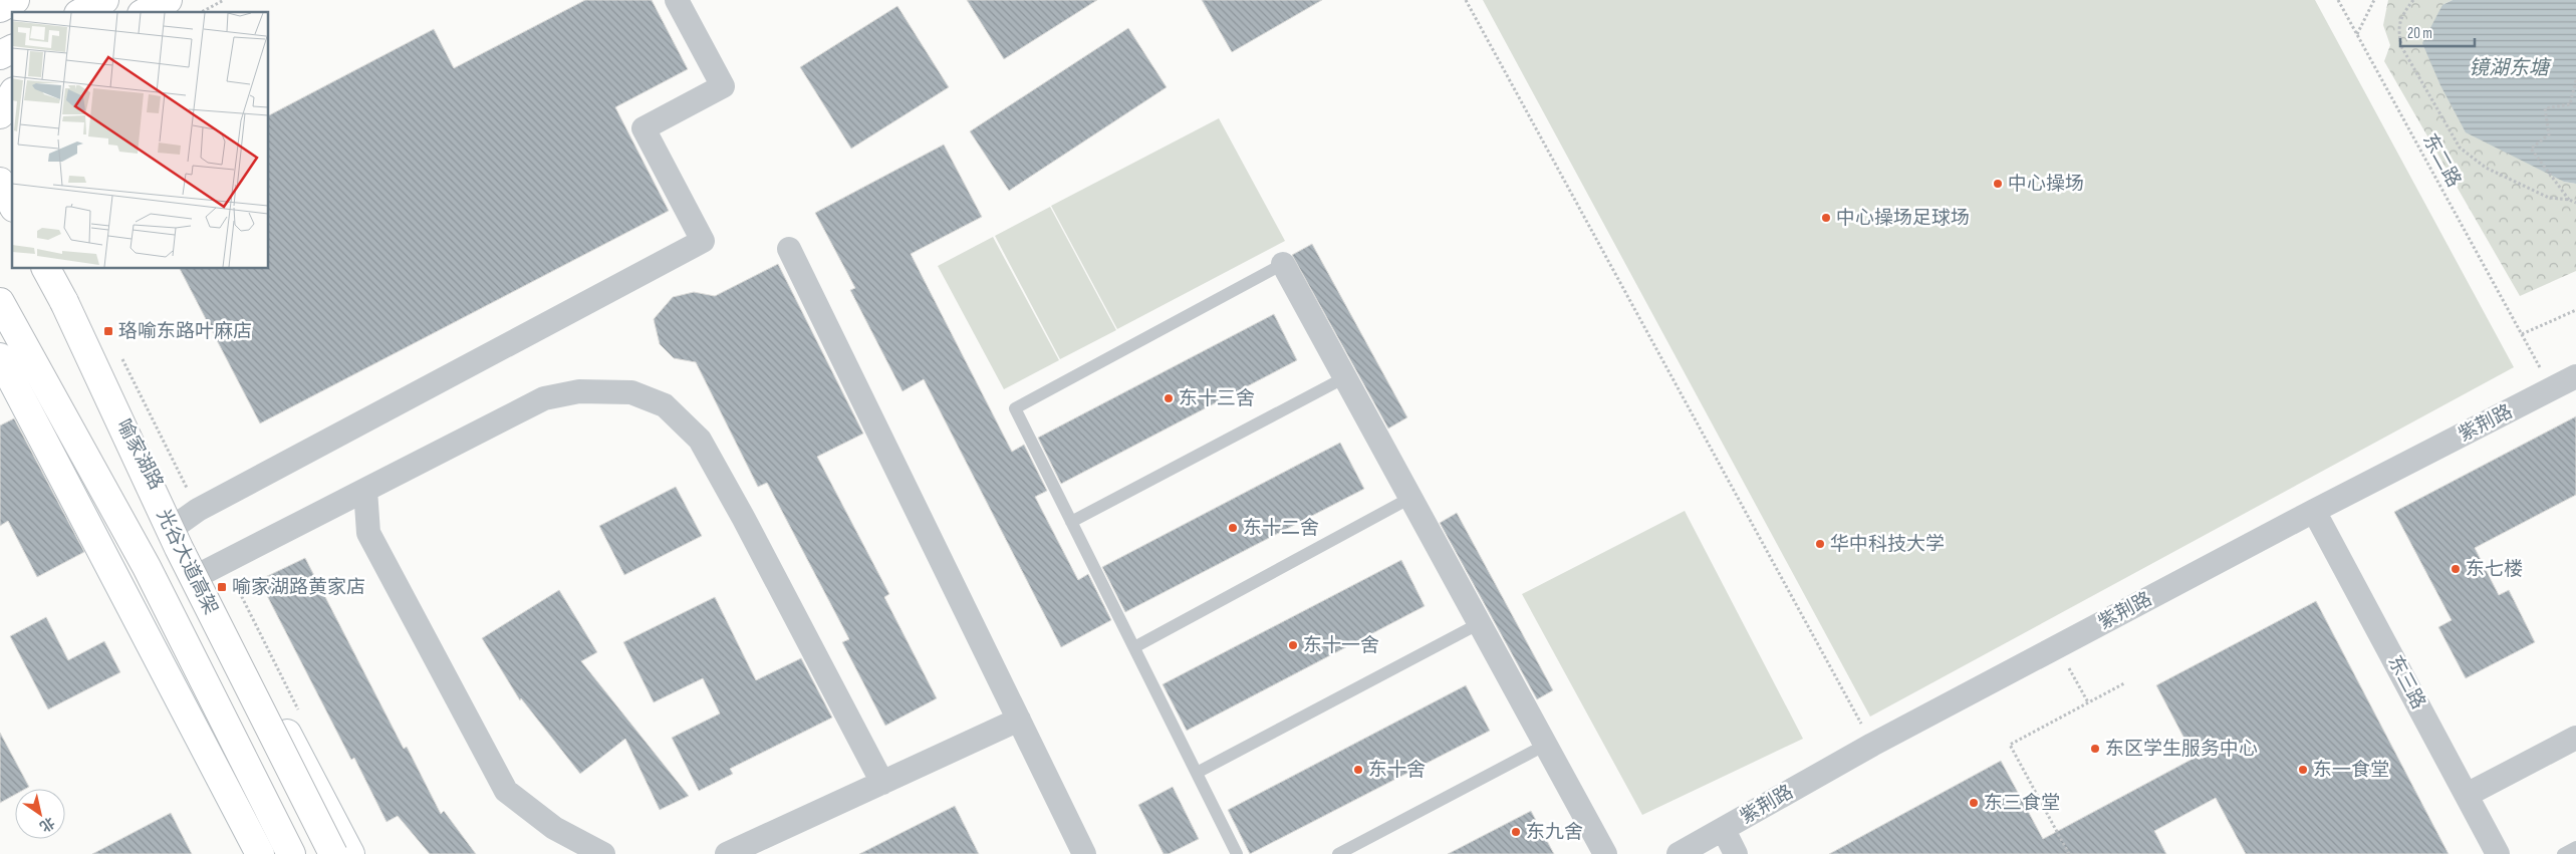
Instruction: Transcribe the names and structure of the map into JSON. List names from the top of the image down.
{
  "streets": {
    "main road": ["喻家湖路", "光谷大道高架"],
    "street": ["紫荆路", "东三路"],
    "path": ["东二路"]
  },
  "crossings": [
    ["东二路", "紫荆路"],
    ["紫荆路", "东三路"]
  ],
  "water": ["镜湖东塘"],
  "places": {
    "other": [
      "中心操场",
      "中心操场足球场",
      "东十三舍",
      "东十二舍",
      "华中科技大学",
      "东七楼",
      "东十一舍",
      "东区学生服务中心",
      "东十舍",
      "东一食堂",
      "东三食堂",
      "东九舍"
    ],
    "transit": ["珞喻东路叶麻店", "喻家湖路黄家店"]
  },
  "scale_bar": "20 m",
  "north": "bottom right"
}
